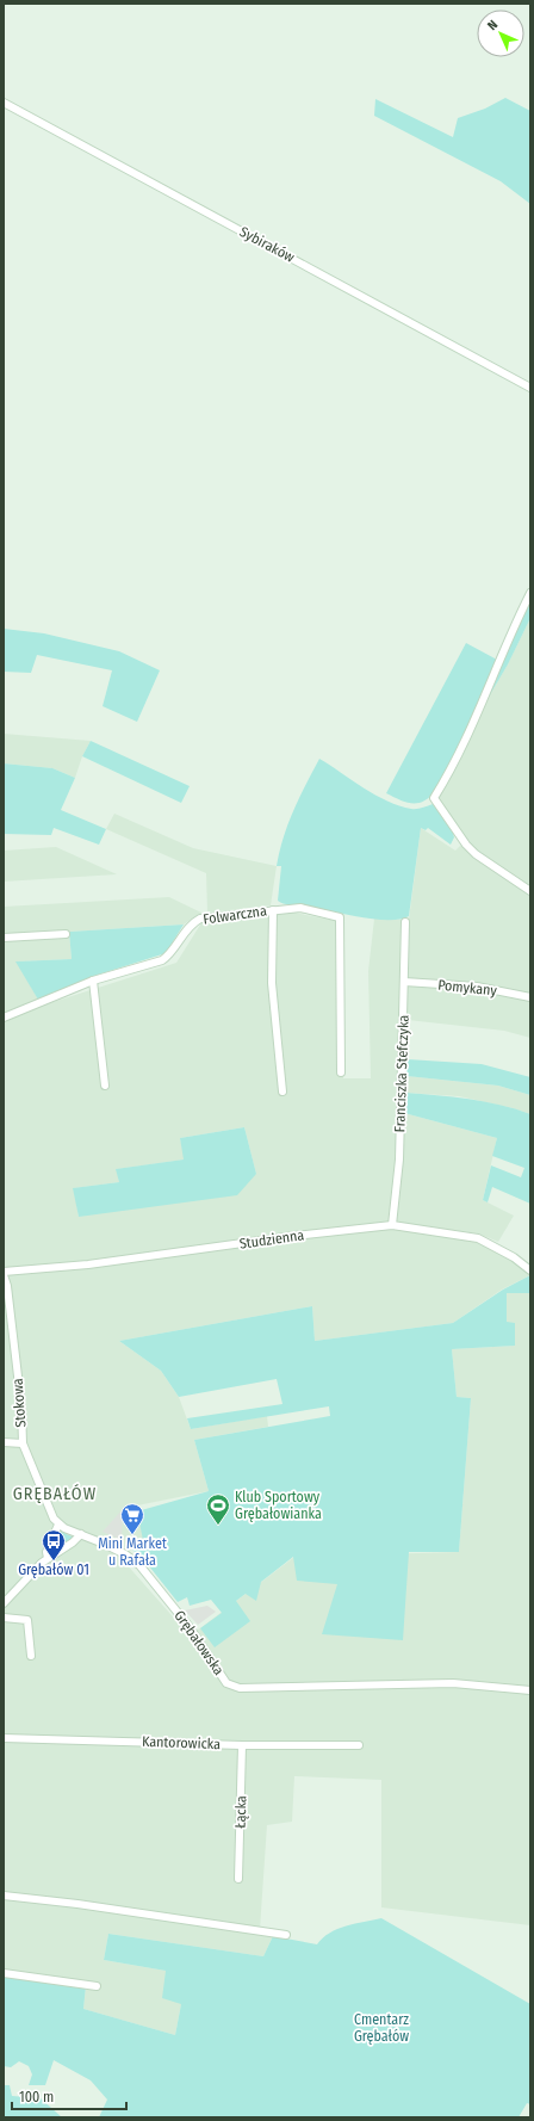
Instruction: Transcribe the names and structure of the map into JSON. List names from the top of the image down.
{
  "streets": {
    "street": [
      "Sybiraków",
      "Folwarczna",
      "Pomykany",
      "Franciszka Stefczyka",
      "Studzienna",
      "Stokowa",
      "Grębałowska",
      "Kantorowicka",
      "Łącka"
    ]
  },
  "crossings": [
    ["Pomykany", "Franciszka Stefczyka"],
    ["Franciszka Stefczyka", "Studzienna"],
    ["Studzienna", "Stokowa"],
    ["Stokowa", "Grębałowska"],
    ["Kantorowicka", "Łącka"]
  ],
  "districts": ["GRĘBAŁÓW"],
  "parks": ["Cmentarz Grębałów"],
  "places": {
    "sports": ["Klub Sportowy Grębałowianka"],
    "supermarket": ["Mini Market u Rafała"],
    "bus stop": ["Grębałów 01"]
  },
  "scale_bar": "100 m",
  "north": "top left"
}
